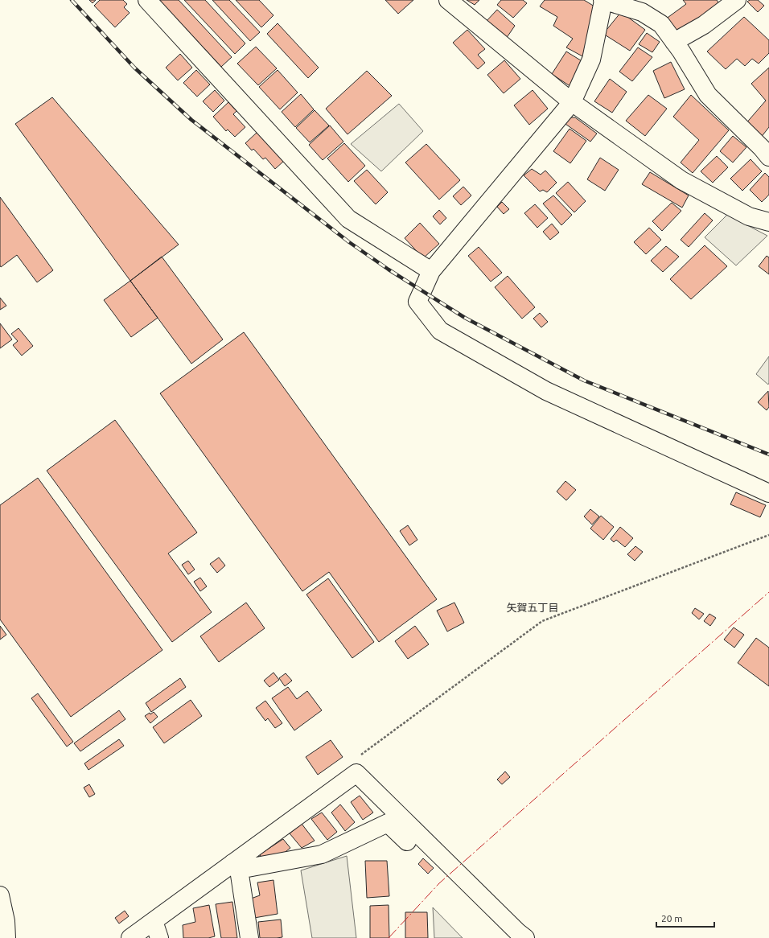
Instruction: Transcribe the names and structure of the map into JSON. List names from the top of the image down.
{
  "districts": ["矢賀五丁目"],
  "scale_bar": "20 m"
}
